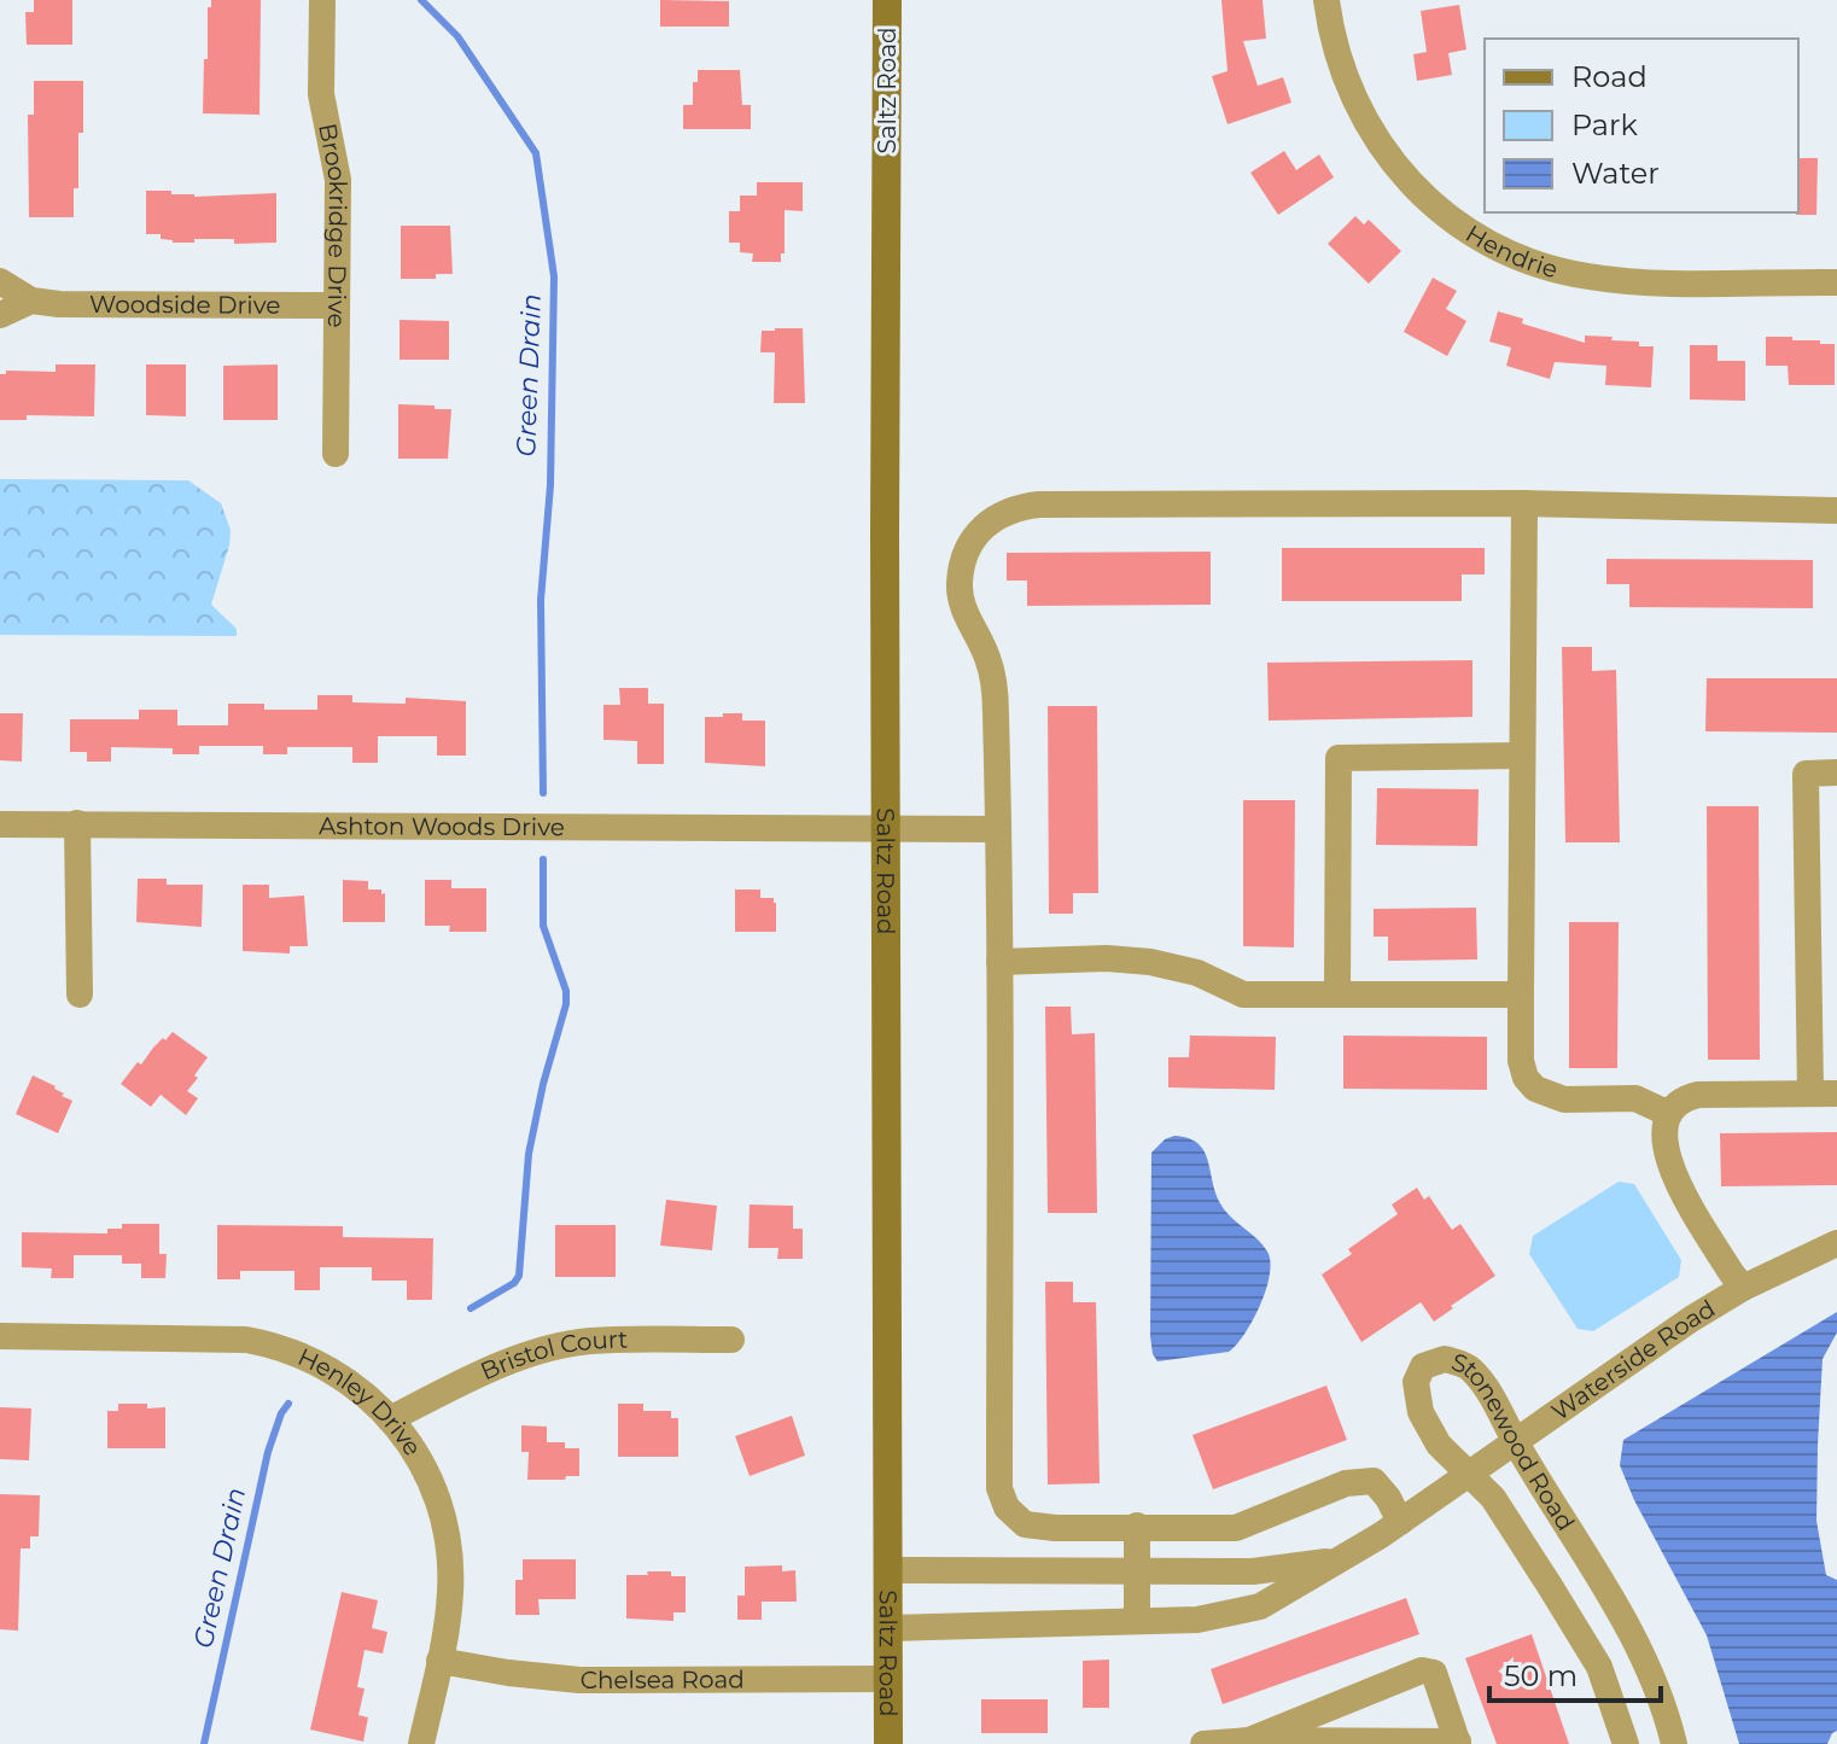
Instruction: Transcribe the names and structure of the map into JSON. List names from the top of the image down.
{
  "streets": {
    "street": [
      "Saltz Road",
      "Brookridge Drive",
      "Hendrie",
      "Woodside Drive",
      "Ashton Woods Drive",
      "Bristol Court",
      "Waterside Road",
      "Henley Drive",
      "Stonewood Road",
      "Chelsea Road"
    ]
  },
  "crossings": [
    ["Saltz Road", "Ashton Woods Drive"],
    ["Saltz Road", "Waterside Road"],
    ["Saltz Road", "Chelsea Road"],
    ["Brookridge Drive", "Woodside Drive"],
    ["Bristol Court", "Henley Drive"],
    ["Waterside Road", "Stonewood Road"],
    ["Henley Drive", "Chelsea Road"]
  ],
  "water": ["Green Drain"],
  "legend": ["Road", "Park", "Water"],
  "scale_bar": "50 m"
}
